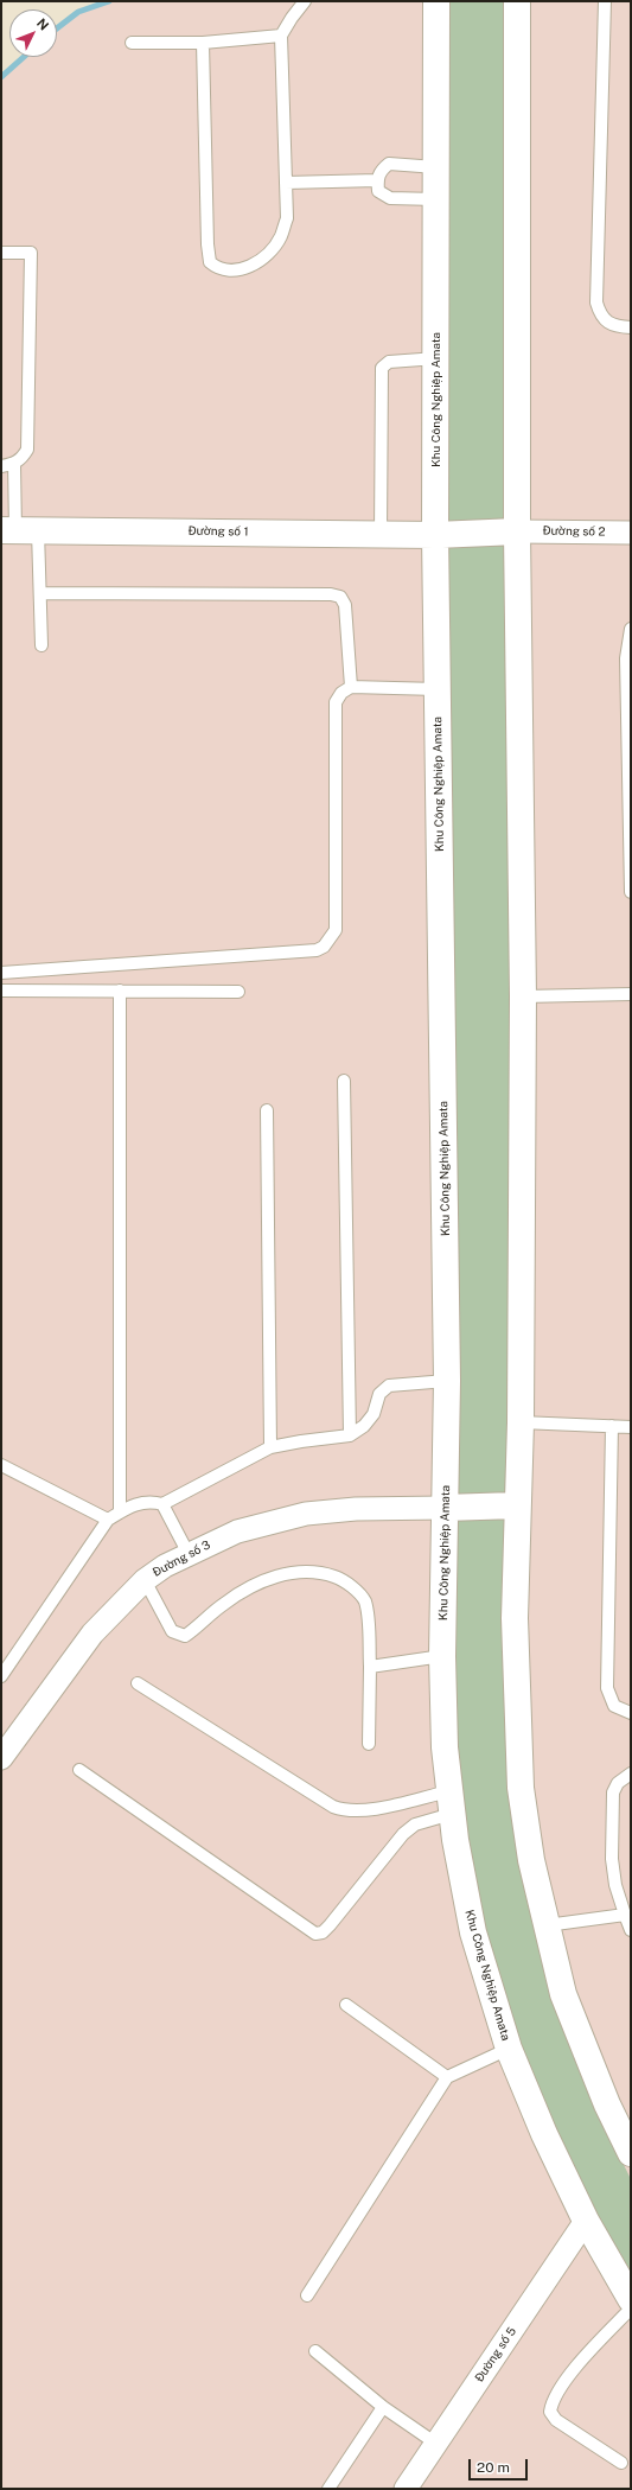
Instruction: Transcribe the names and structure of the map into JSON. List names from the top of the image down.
{
  "streets": {
    "street": [
      "Khu Công Nghiệp Amata",
      "Đường số 1",
      "Đường số 2",
      "Đường số 3",
      "Đường số 5"
    ]
  },
  "crossings": [
    ["Khu Công Nghiệp Amata", "Đường số 1"],
    ["Khu Công Nghiệp Amata", "Đường số 3"],
    ["Khu Công Nghiệp Amata", "Đường số 5"],
    ["Đường số 1", "Đường số 2"]
  ],
  "scale_bar": "20 m",
  "north": "top right"
}
